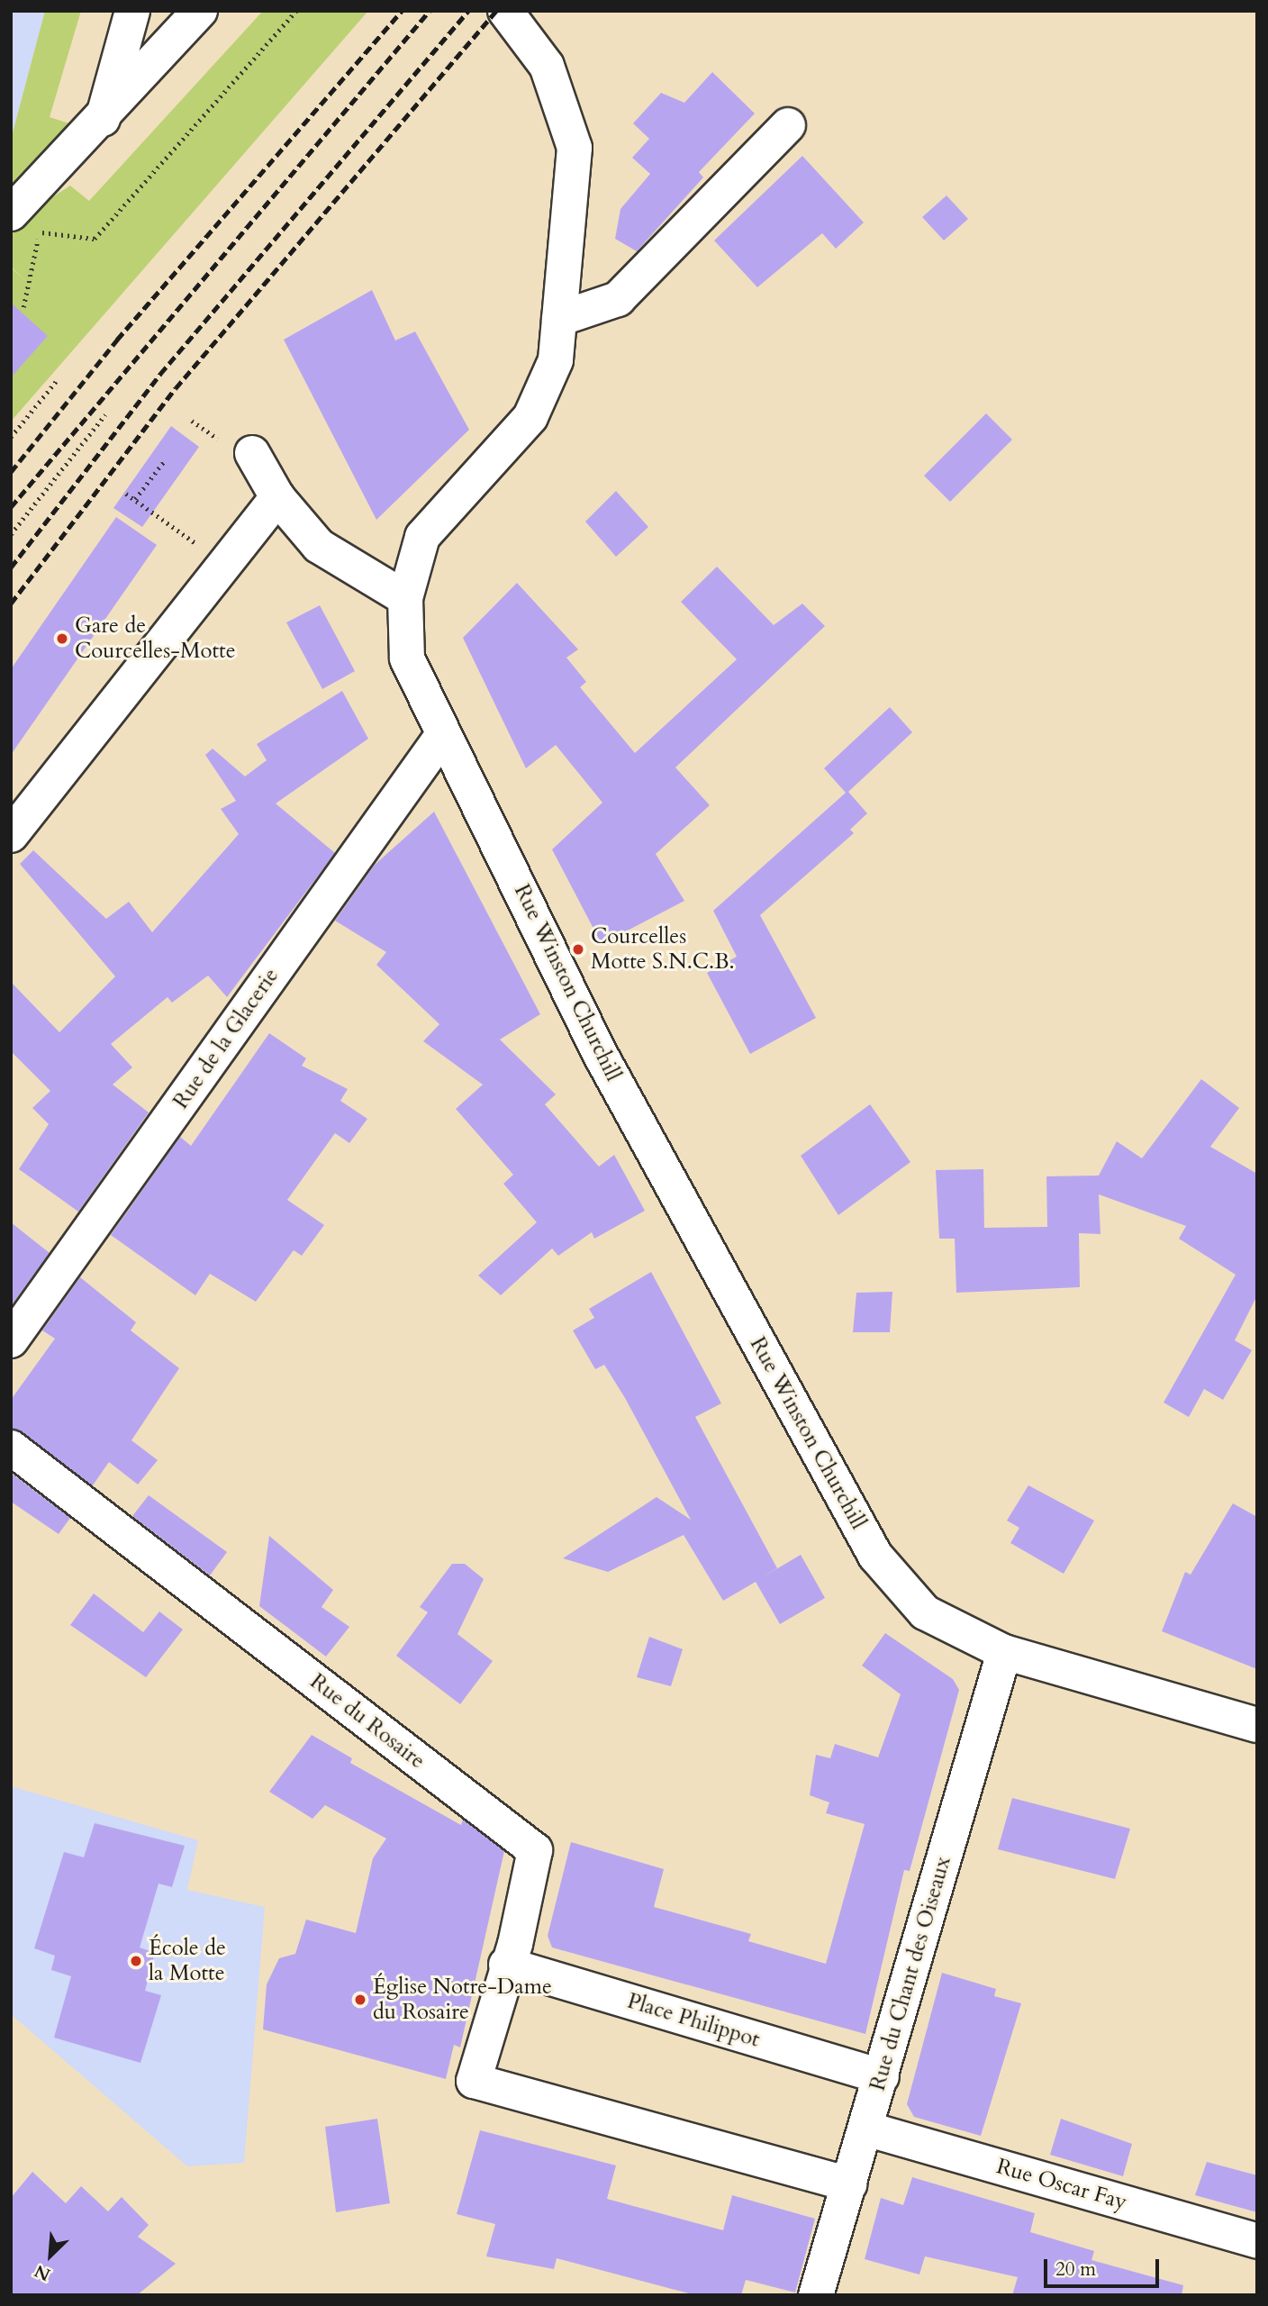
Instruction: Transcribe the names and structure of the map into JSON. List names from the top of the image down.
{
  "streets": {
    "street": [
      "Rue Winston Churchill",
      "Rue de la Glacerie",
      "Rue du Rosaire",
      "Rue du Chant des Oiseaux",
      "Place Philippot",
      "Rue Oscar Fay"
    ]
  },
  "crossings": [
    ["Rue Winston Churchill", "Rue de la Glacerie"],
    ["Rue Winston Churchill", "Rue du Chant des Oiseaux"],
    ["Rue du Rosaire", "Rue du Chant des Oiseaux"],
    ["Rue du Rosaire", "Place Philippot"],
    ["Rue du Chant des Oiseaux", "Place Philippot"],
    ["Rue du Chant des Oiseaux", "Rue Oscar Fay"]
  ],
  "places": [
    "Gare de Courcelles-Motte",
    "Courcelles Motte S.N.C.B.",
    "École de la Motte",
    "Église Notre-Dame du Rosaire"
  ],
  "scale_bar": "20 m",
  "north": "bottom left"
}
